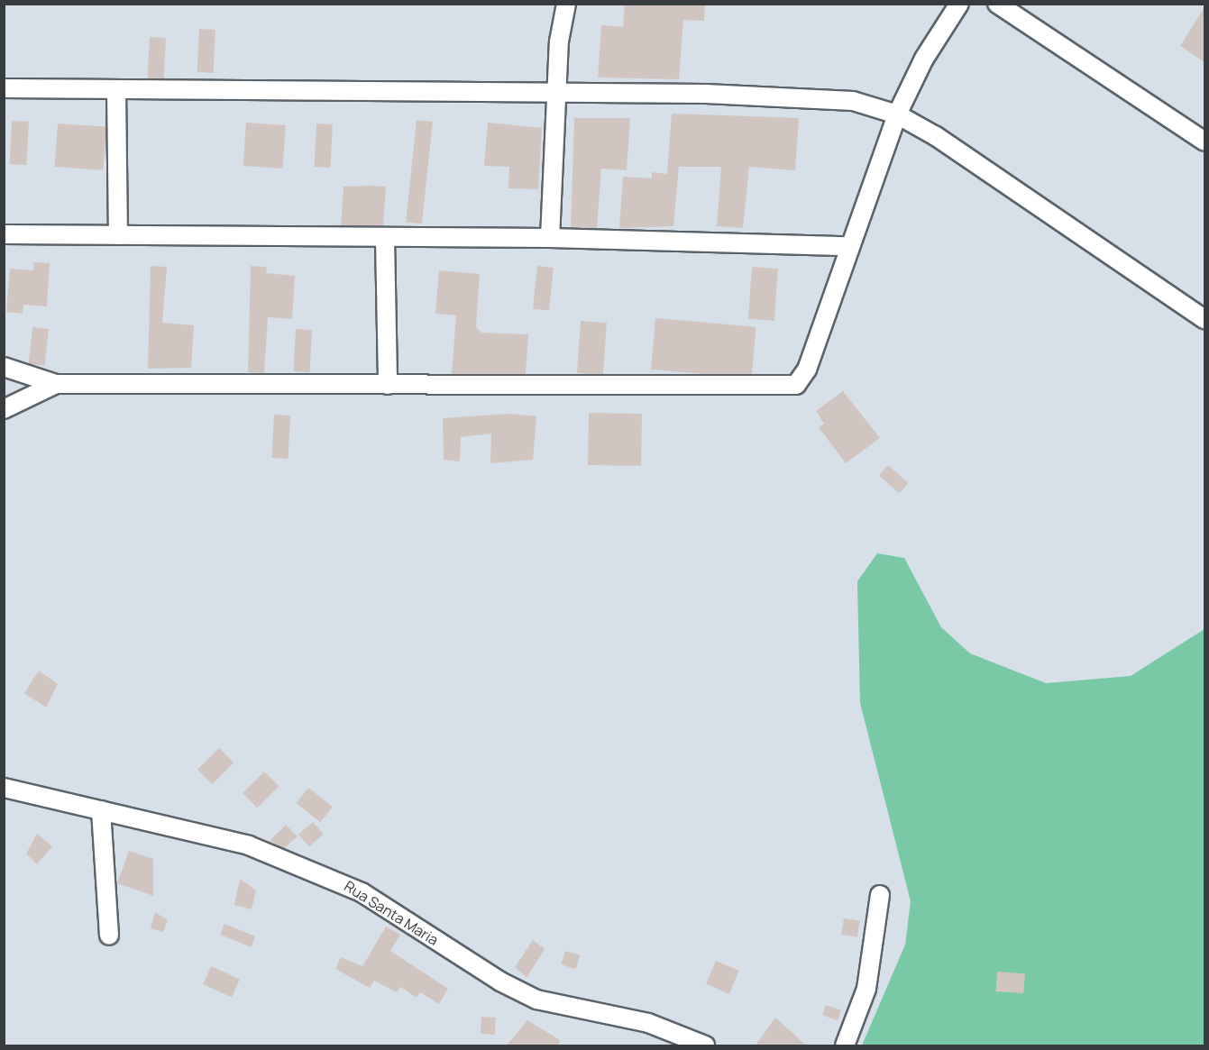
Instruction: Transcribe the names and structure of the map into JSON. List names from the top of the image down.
{
  "streets": {
    "street": ["Rua Santa Maria"]
  }
}
